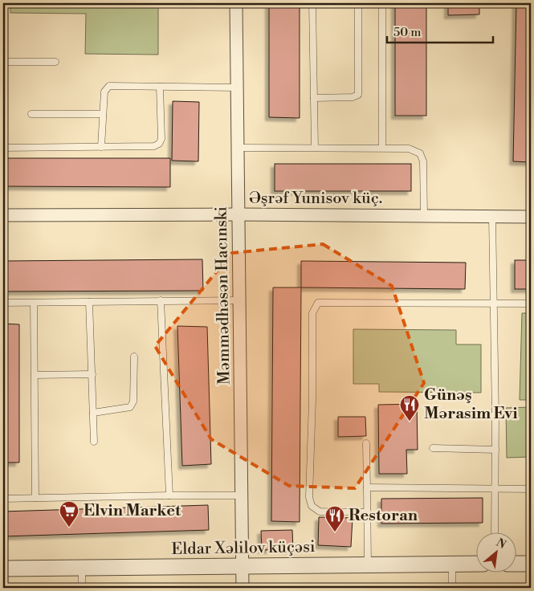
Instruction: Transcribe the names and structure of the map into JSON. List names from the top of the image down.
{
  "streets": {
    "street": ["Əşrəf Yunisov küç.", "Məmmədhəsən Hacınski", "Eldar Xəlilov küçəsi"]
  },
  "crossings": [
    ["Əşrəf Yunisov küç.", "Məmmədhəsən Hacınski"],
    ["Məmmədhəsən Hacınski", "Eldar Xəlilov küçəsi"]
  ],
  "places": {
    "restaurant": ["Günəş Mərasim Evi", "Restoran"],
    "supermarket": ["Elvin Market"]
  },
  "scale_bar": "50 m",
  "north": "top right"
}
